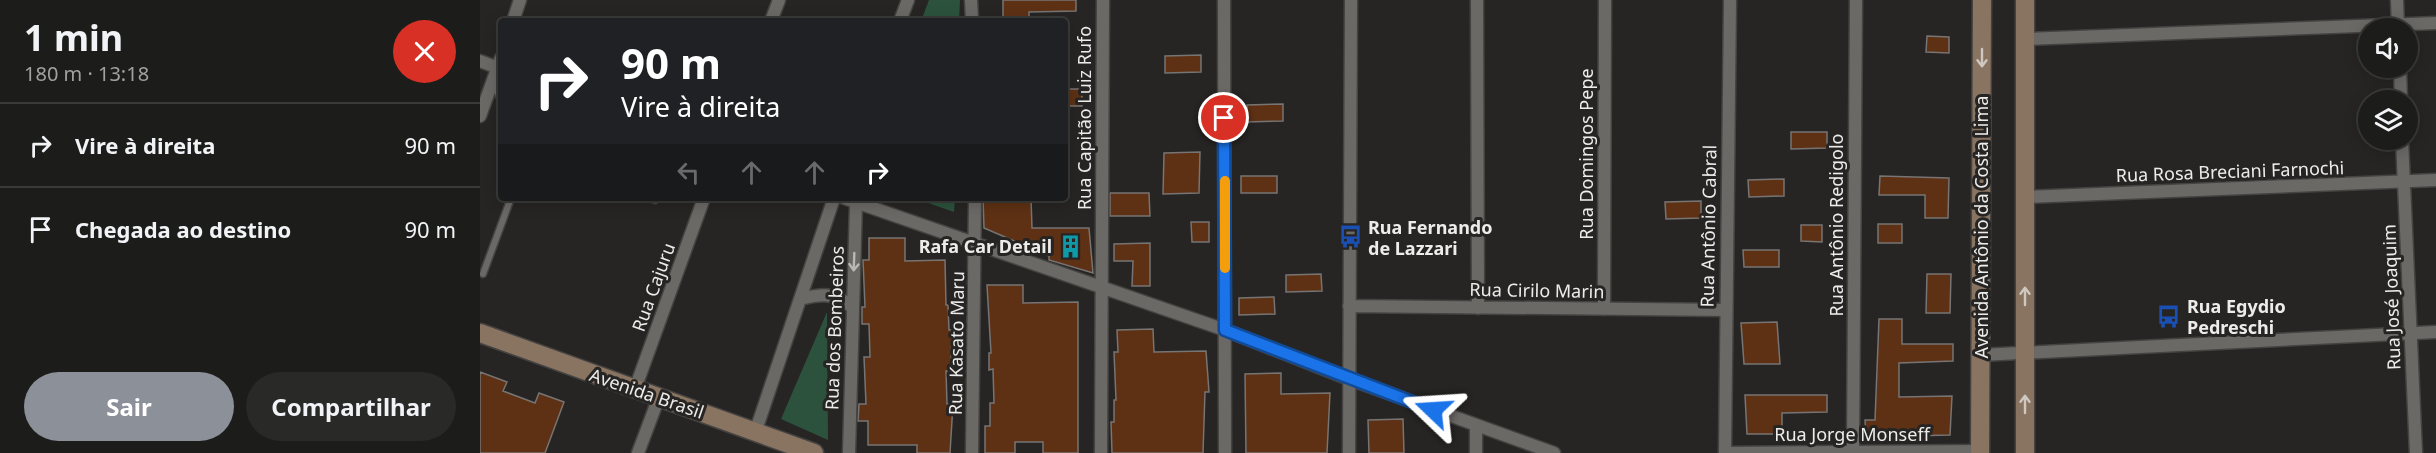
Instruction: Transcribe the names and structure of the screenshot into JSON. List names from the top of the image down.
{
  "streets": {
    "street": [
      "Rua Capitão Luiz Rufo",
      "Rua Domingos Pepe",
      "Rua Rosa Breciani Farnochi",
      "Rua Antônio Redigolo",
      "Rua Antônio Cabral",
      "Avenida Antônio da Costa Lima",
      "Rua Cajuru",
      "Rua Cirilo Marin",
      "Rua José Joaquim",
      "Rua dos Bombeiros",
      "Rua Kasato Maru",
      "Avenida Brasil",
      "Rua Jorge Monseff"
    ]
  },
  "crossings": [
    ["Rua Domingos Pepe", "Rua Cirilo Marin"],
    ["Rua Rosa Breciani Farnochi", "Rua José Joaquim"],
    ["Rua Antônio Redigolo", "Rua Jorge Monseff"],
    ["Rua Antônio Cabral", "Rua Cirilo Marin"],
    ["Rua Antônio Cabral", "Rua Jorge Monseff"],
    ["Avenida Antônio da Costa Lima", "Rua Jorge Monseff"],
    ["Rua Cajuru", "Avenida Brasil"]
  ],
  "places": {
    "bus stop": ["Rua Fernando de Lazzari", "Rua Egydio Pedreschi"],
    "building": ["Rafa Car Detail"]
  },
  "page": {
    "heading": ["1 min", "180 m · 13:18"],
    "turn": ["90 m", "Vire à direita"],
    "list": [
      {
        "name": "Vire à direita",
        "value": "90 m"
      },
      {
        "name": "Chegada ao destino",
        "value": "90 m"
      }
    ],
    "buttons": ["Sair", "Compartilhar"]
  }
}
